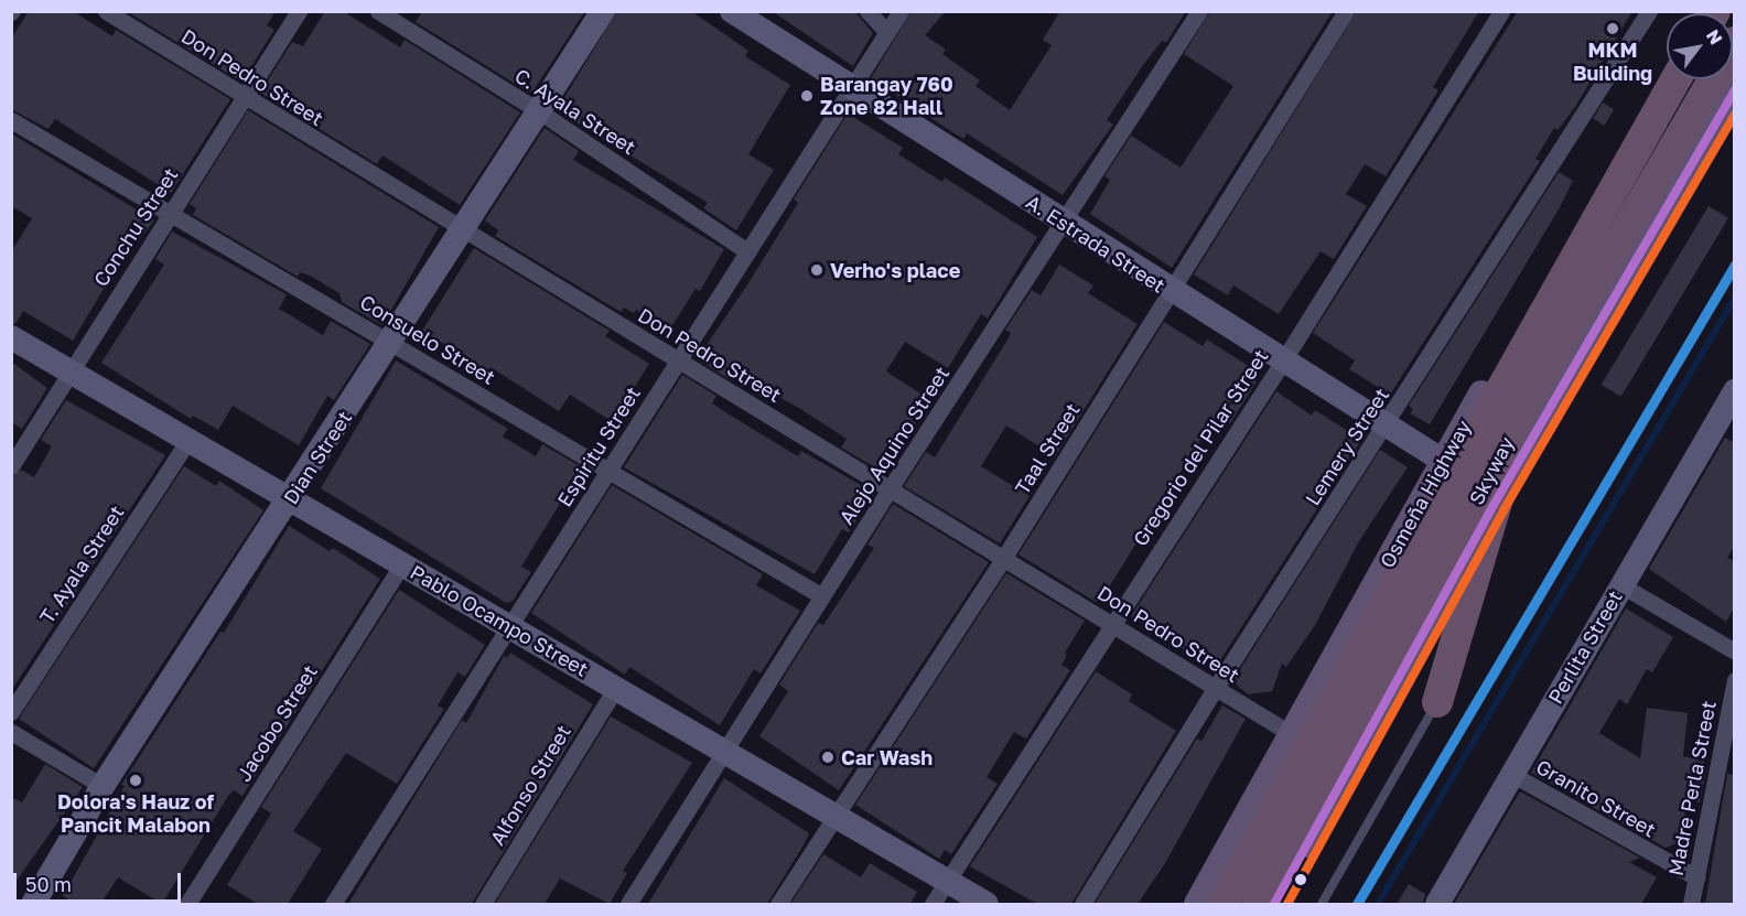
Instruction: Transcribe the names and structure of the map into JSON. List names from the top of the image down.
{
  "streets": {
    "highway": ["Skyway"],
    "main road": ["Osmeña Highway"],
    "street": [
      "Don Pedro Street",
      "C. Ayala Street",
      "Conchu Street",
      "A. Estrada Street",
      "Consuelo Street",
      "Alejo Aquino Street",
      "Espiritu Street",
      "Lemery Street",
      "Gregorio del Pilar Street",
      "Taal Street",
      "Dian Street",
      "T. Ayala Street",
      "Pablo Ocampo Street",
      "Perlita Street",
      "Jacobo Street",
      "Alfonso Street",
      "Madre Perla Street",
      "Granito Street"
    ]
  },
  "crossings": [
    ["Don Pedro Street", "Conchu Street"],
    ["Don Pedro Street", "Alejo Aquino Street"],
    ["Don Pedro Street", "Espiritu Street"],
    ["Don Pedro Street", "Lemery Street"],
    ["Don Pedro Street", "Gregorio del Pilar Street"],
    ["Don Pedro Street", "Taal Street"],
    ["Don Pedro Street", "Dian Street"],
    ["Don Pedro Street", "Osmeña Highway"],
    ["C. Ayala Street", "Espiritu Street"],
    ["C. Ayala Street", "Dian Street"],
    ["Conchu Street", "Consuelo Street"],
    ["Conchu Street", "Pablo Ocampo Street"],
    ["A. Estrada Street", "Alejo Aquino Street"],
    ["A. Estrada Street", "Espiritu Street"],
    ["A. Estrada Street", "Lemery Street"],
    ["A. Estrada Street", "Gregorio del Pilar Street"],
    ["A. Estrada Street", "Taal Street"],
    ["A. Estrada Street", "Osmeña Highway"],
    ["Consuelo Street", "Alejo Aquino Street"],
    ["Consuelo Street", "Espiritu Street"],
    ["Consuelo Street", "Dian Street"],
    ["Alejo Aquino Street", "Pablo Ocampo Street"],
    ["Espiritu Street", "Pablo Ocampo Street"],
    ["Gregorio del Pilar Street", "Pablo Ocampo Street"],
    ["Taal Street", "Pablo Ocampo Street"],
    ["Dian Street", "Pablo Ocampo Street"],
    ["T. Ayala Street", "Pablo Ocampo Street"],
    ["Pablo Ocampo Street", "Jacobo Street"],
    ["Pablo Ocampo Street", "Alfonso Street"],
    ["Perlita Street", "Granito Street"],
    ["Madre Perla Street", "Granito Street"]
  ],
  "places": [
    "MKM Building",
    "Barangay 760 Zone 82 Hall",
    "Verho's place",
    "Car Wash",
    "Dolora's Hauz of Pancit Malabon"
  ],
  "scale_bar": "50 m",
  "north": "top right"
}
